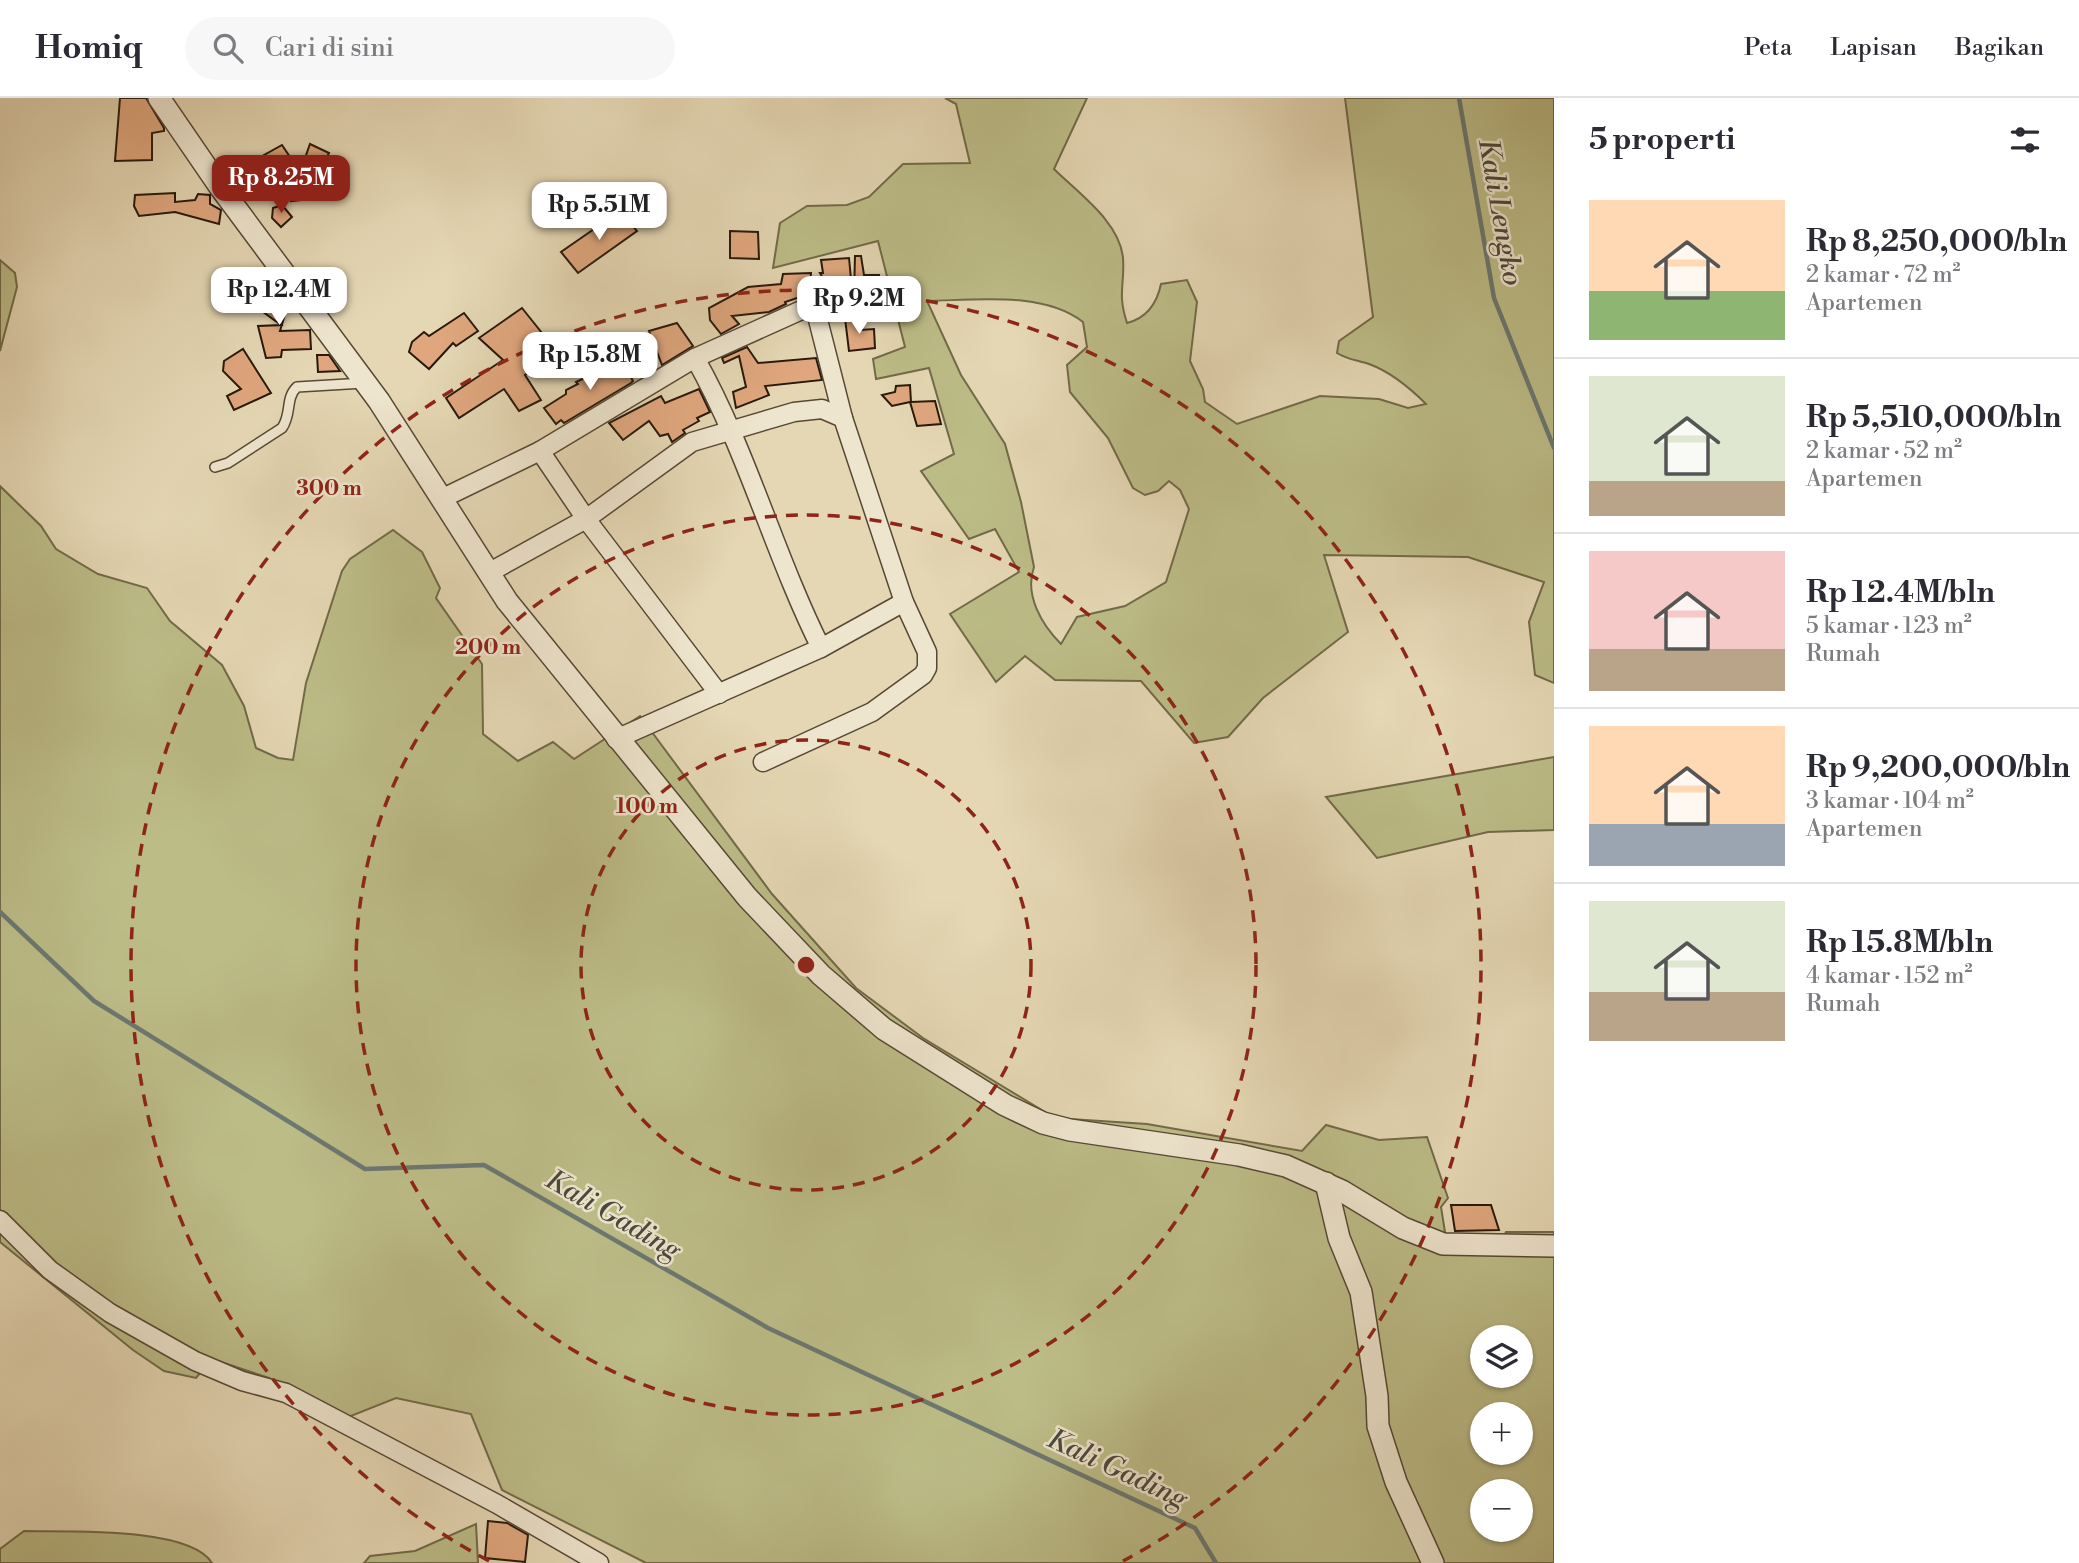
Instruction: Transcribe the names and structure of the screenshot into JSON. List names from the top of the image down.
{
  "water": ["Kali Lengko", "Kali Gading"],
  "page": {
    "header": "Homiq",
    "search": "Cari di sini",
    "nav": ["Peta", "Lapisan", "Bagikan"],
    "heading": "5 properti",
    "price": [
      "Rp 8.25M",
      "Rp 5.51M",
      "Rp 12.4M",
      "Rp 9.2M",
      "Rp 15.8M"
    ],
    "list": [
      {
        "name": "Rp 8,250,000/bln",
        "note": "2 kamar · 72 m² · Apartemen"
      },
      {
        "name": "Rp 5,510,000/bln",
        "note": "2 kamar · 52 m² · Apartemen"
      },
      {
        "name": "Rp 12.4M/bln",
        "note": "5 kamar · 123 m² · Rumah"
      },
      {
        "name": "Rp 9,200,000/bln",
        "note": "3 kamar · 104 m² · Apartemen"
      },
      {
        "name": "Rp 15.8M/bln",
        "note": "4 kamar · 152 m² · Rumah"
      }
    ],
    "map_buttons": ["+", "−"]
  },
  "rings": ["300 m", "200 m", "100 m"]
}
